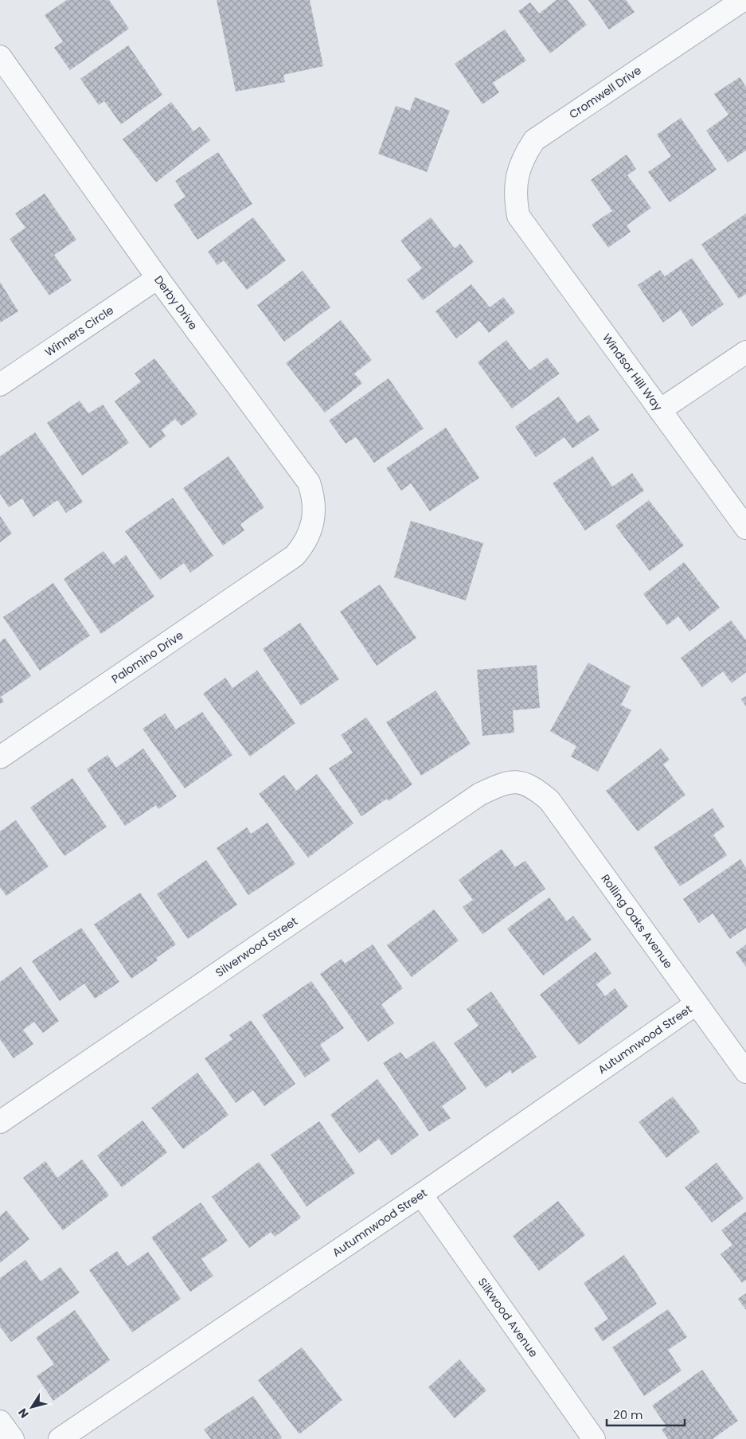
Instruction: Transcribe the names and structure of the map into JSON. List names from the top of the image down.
{
  "streets": {
    "street": [
      "Cromwell Drive",
      "Derby Drive",
      "Winners Circle",
      "Windsor Hill Way",
      "Palomino Drive",
      "Rolling Oaks Avenue",
      "Silverwood Street",
      "Autumnwood Street",
      "Silkwood Avenue"
    ]
  },
  "crossings": [
    ["Cromwell Drive", "Windsor Hill Way"],
    ["Derby Drive", "Winners Circle"],
    ["Derby Drive", "Palomino Drive"],
    ["Rolling Oaks Avenue", "Silverwood Street"],
    ["Rolling Oaks Avenue", "Autumnwood Street"],
    ["Autumnwood Street", "Silkwood Avenue"]
  ],
  "scale_bar": "20 m",
  "north": "bottom left"
}
